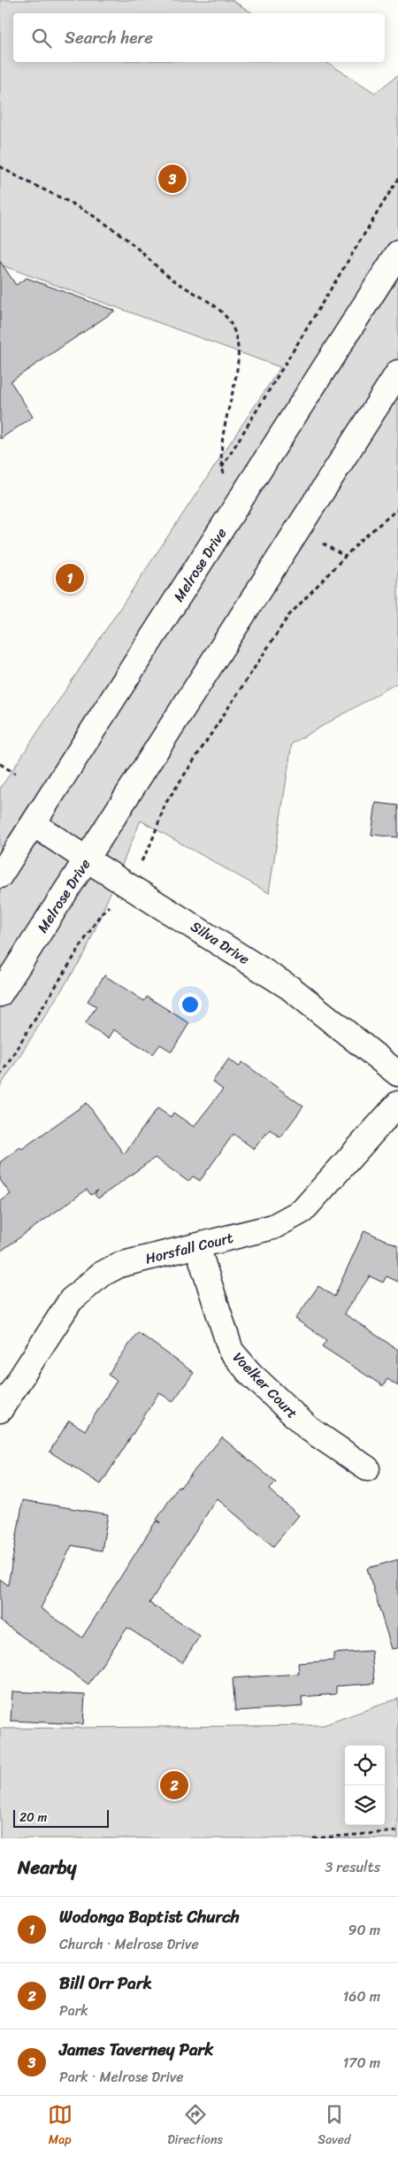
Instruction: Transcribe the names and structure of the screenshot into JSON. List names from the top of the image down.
{
  "streets": {
    "main road": [
      "Melrose Drive",
      "Silva Drive",
      "Horsfall Court",
      "Voelker Court"
    ]
  },
  "crossings": [
    ["Melrose Drive", "Silva Drive"],
    ["Horsfall Court", "Voelker Court"]
  ],
  "scale_bar": "20 m",
  "page": {
    "search": "Search here",
    "pins": ["3", "1", "2"],
    "scale": "20 m",
    "heading": ["Nearby", "3 results"],
    "list": [
      {
        "mark": "1",
        "name": "Wodonga Baptist Church",
        "note": "Church · Melrose Drive",
        "value": "90 m"
      },
      {
        "mark": "2",
        "name": "Bill Orr Park",
        "note": "Park",
        "value": "160 m"
      },
      {
        "mark": "3",
        "name": "James Taverney Park",
        "note": "Park · Melrose Drive",
        "value": "170 m"
      }
    ],
    "nav": ["Map", "Directions", "Saved"]
  }
}
